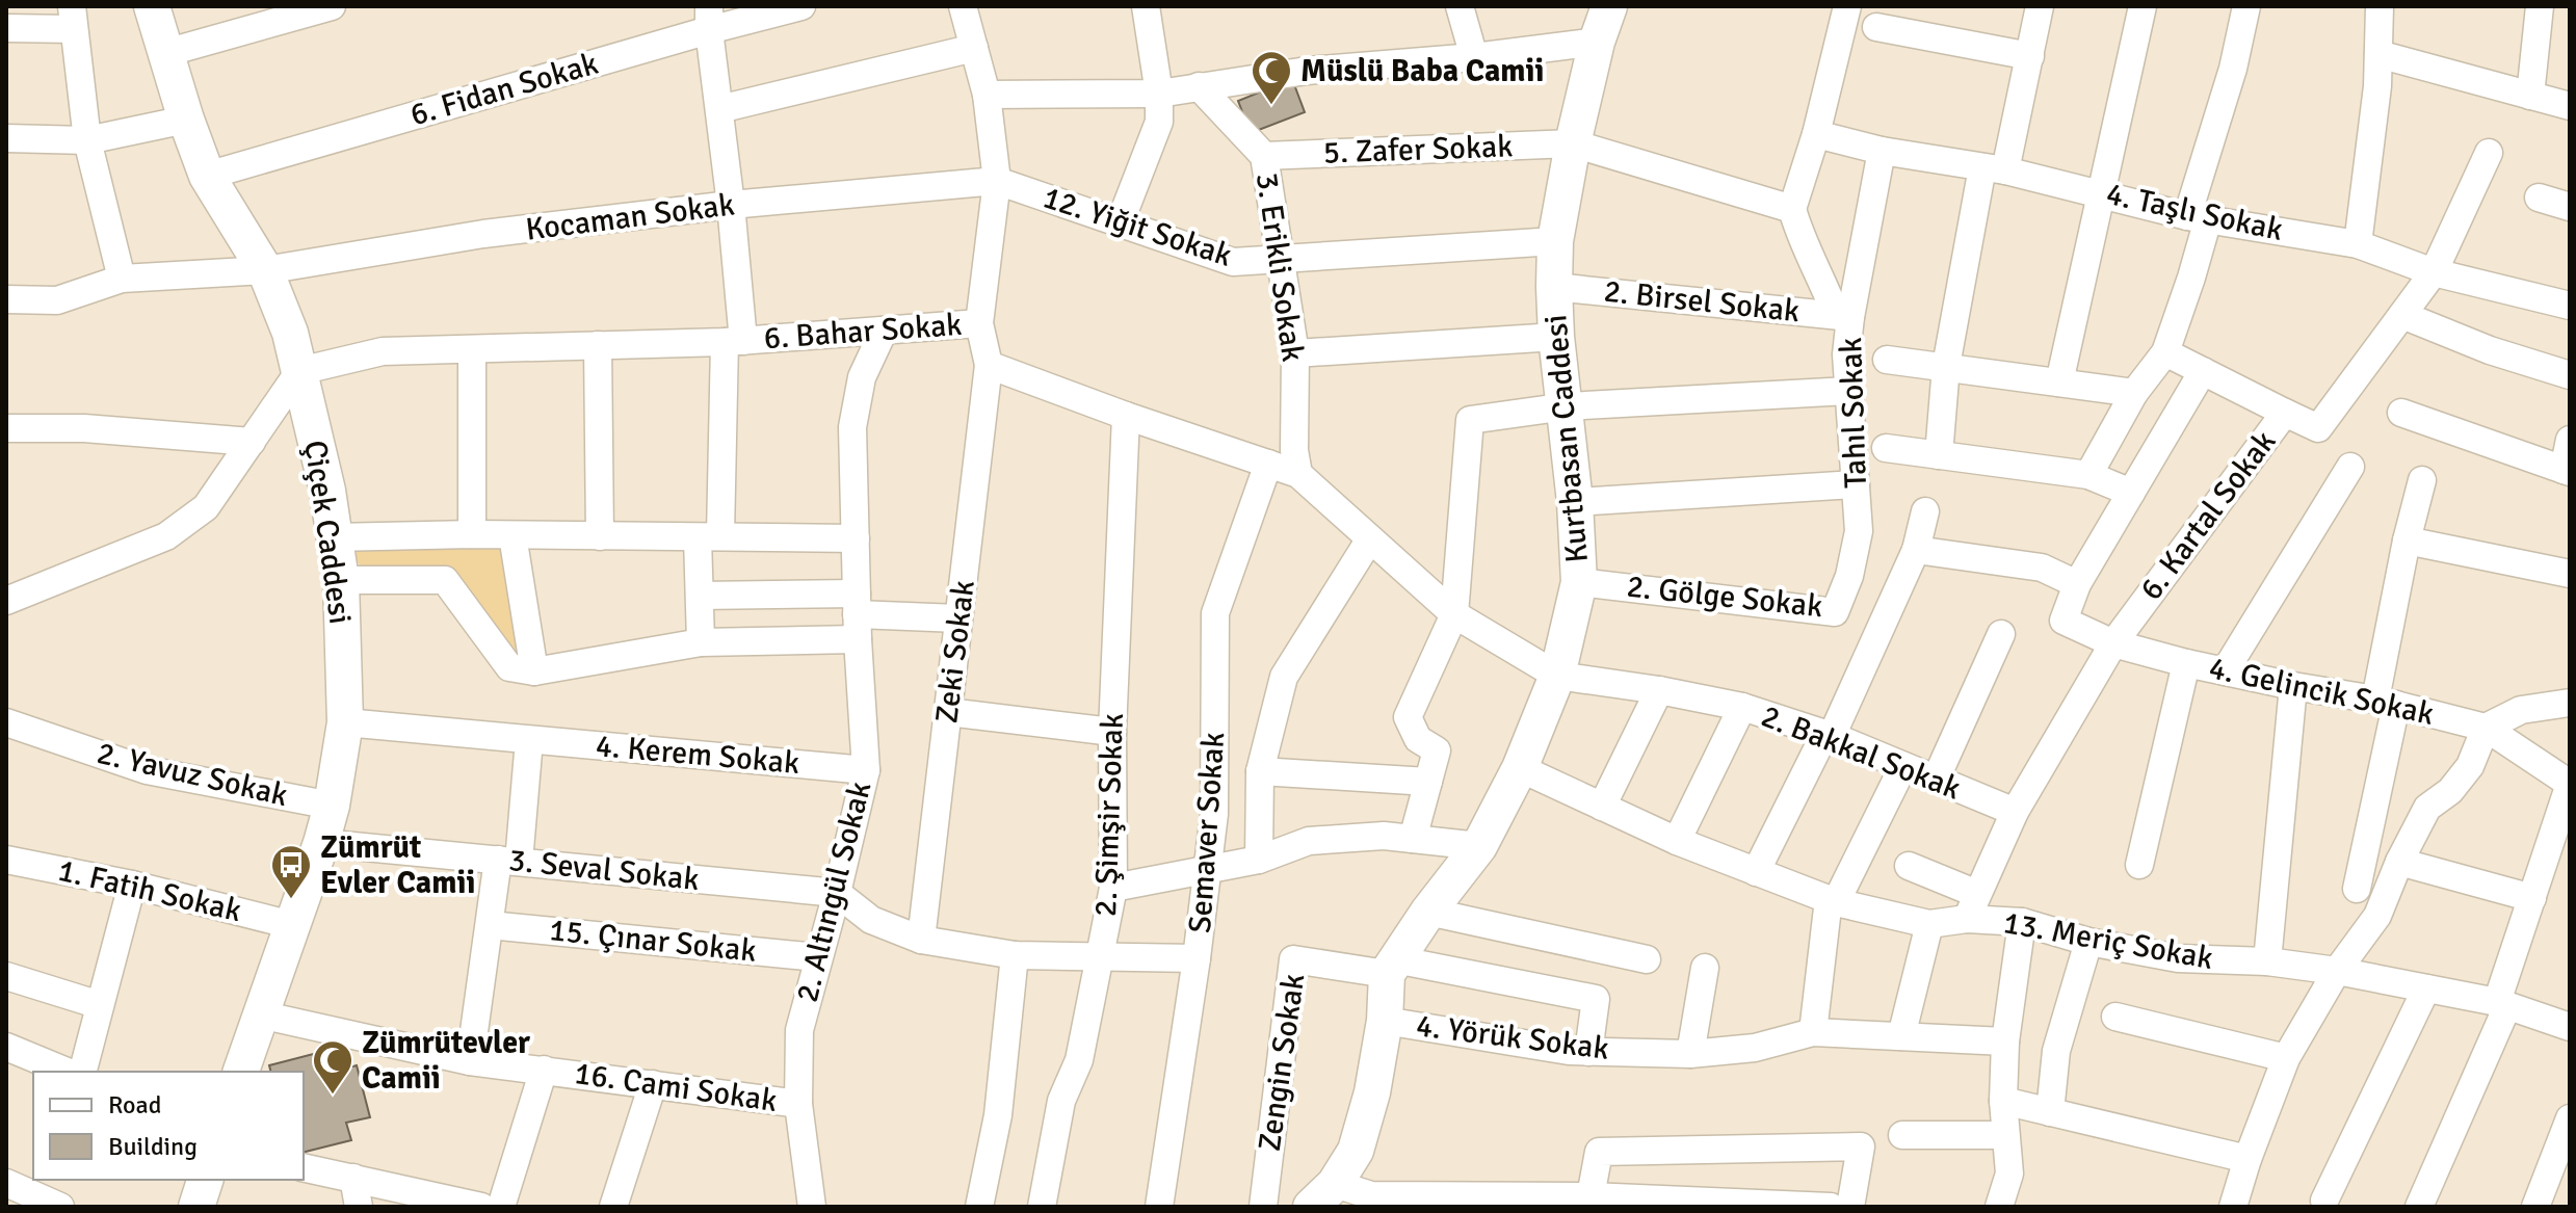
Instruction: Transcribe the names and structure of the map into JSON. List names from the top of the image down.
{
  "streets": {
    "main road": ["Kurtbasan Caddesi", "Çiçek Caddesi"],
    "street": [
      "6. Fidan Sokak",
      "5. Zafer Sokak",
      "4. Taşlı Sokak",
      "Kocaman Sokak",
      "12. Yiğit Sokak",
      "3. Erikli Sokak",
      "2. Birsel Sokak",
      "6. Bahar Sokak",
      "Tahıl Sokak",
      "6. Kartal Sokak",
      "2. Gölge Sokak",
      "Zeki Sokak",
      "4. Gelincik Sokak",
      "2. Bakkal Sokak",
      "4. Kerem Sokak",
      "2. Yavuz Sokak",
      "2. Şimşir Sokak",
      "Semaver Sokak",
      "3. Seval Sokak",
      "1. Fatih Sokak",
      "2. Altıngül Sokak",
      "15. Çınar Sokak",
      "13. Meriç Sokak",
      "4. Yörük Sokak",
      "Zengin Sokak",
      "16. Cami Sokak"
    ]
  },
  "crossings": [
    ["6. Fidan Sokak", "Çiçek Caddesi"],
    ["5. Zafer Sokak", "3. Erikli Sokak"],
    ["5. Zafer Sokak", "Kurtbasan Caddesi"],
    ["4. Taşlı Sokak", "Tahıl Sokak"],
    ["4. Taşlı Sokak", "6. Kartal Sokak"],
    ["Kocaman Sokak", "12. Yiğit Sokak"],
    ["Kocaman Sokak", "Çiçek Caddesi"],
    ["12. Yiğit Sokak", "3. Erikli Sokak"],
    ["12. Yiğit Sokak", "Kurtbasan Caddesi"],
    ["3. Erikli Sokak", "6. Bahar Sokak"],
    ["2. Birsel Sokak", "Tahıl Sokak"],
    ["2. Birsel Sokak", "Kurtbasan Caddesi"],
    ["6. Bahar Sokak", "Kurtbasan Caddesi"],
    ["6. Bahar Sokak", "Çiçek Caddesi"],
    ["6. Bahar Sokak", "Zeki Sokak"],
    ["6. Bahar Sokak", "2. Bakkal Sokak"],
    ["6. Bahar Sokak", "2. Şimşir Sokak"],
    ["6. Bahar Sokak", "Semaver Sokak"],
    ["6. Bahar Sokak", "2. Altıngül Sokak"],
    ["Tahıl Sokak", "2. Gölge Sokak"],
    ["Kurtbasan Caddesi", "2. Gölge Sokak"],
    ["Kurtbasan Caddesi", "2. Bakkal Sokak"],
    ["Kurtbasan Caddesi", "13. Meriç Sokak"],
    ["Kurtbasan Caddesi", "Zengin Sokak"],
    ["6. Kartal Sokak", "4. Gelincik Sokak"],
    ["6. Kartal Sokak", "2. Bakkal Sokak"],
    ["6. Kartal Sokak", "13. Meriç Sokak"],
    ["Çiçek Caddesi", "4. Kerem Sokak"],
    ["Çiçek Caddesi", "2. Yavuz Sokak"],
    ["Çiçek Caddesi", "3. Seval Sokak"],
    ["Çiçek Caddesi", "1. Fatih Sokak"],
    ["Çiçek Caddesi", "16. Cami Sokak"],
    ["4. Kerem Sokak", "2. Altıngül Sokak"],
    ["3. Seval Sokak", "2. Altıngül Sokak"],
    ["2. Altıngül Sokak", "15. Çınar Sokak"],
    ["2. Altıngül Sokak", "16. Cami Sokak"]
  ],
  "places": {
    "mosque": ["Müslü Baba Camii", "Zümrütevler Camii"],
    "bus stop": ["Zümrüt Evler Camii"]
  },
  "legend": ["Road", "Building"]
}
